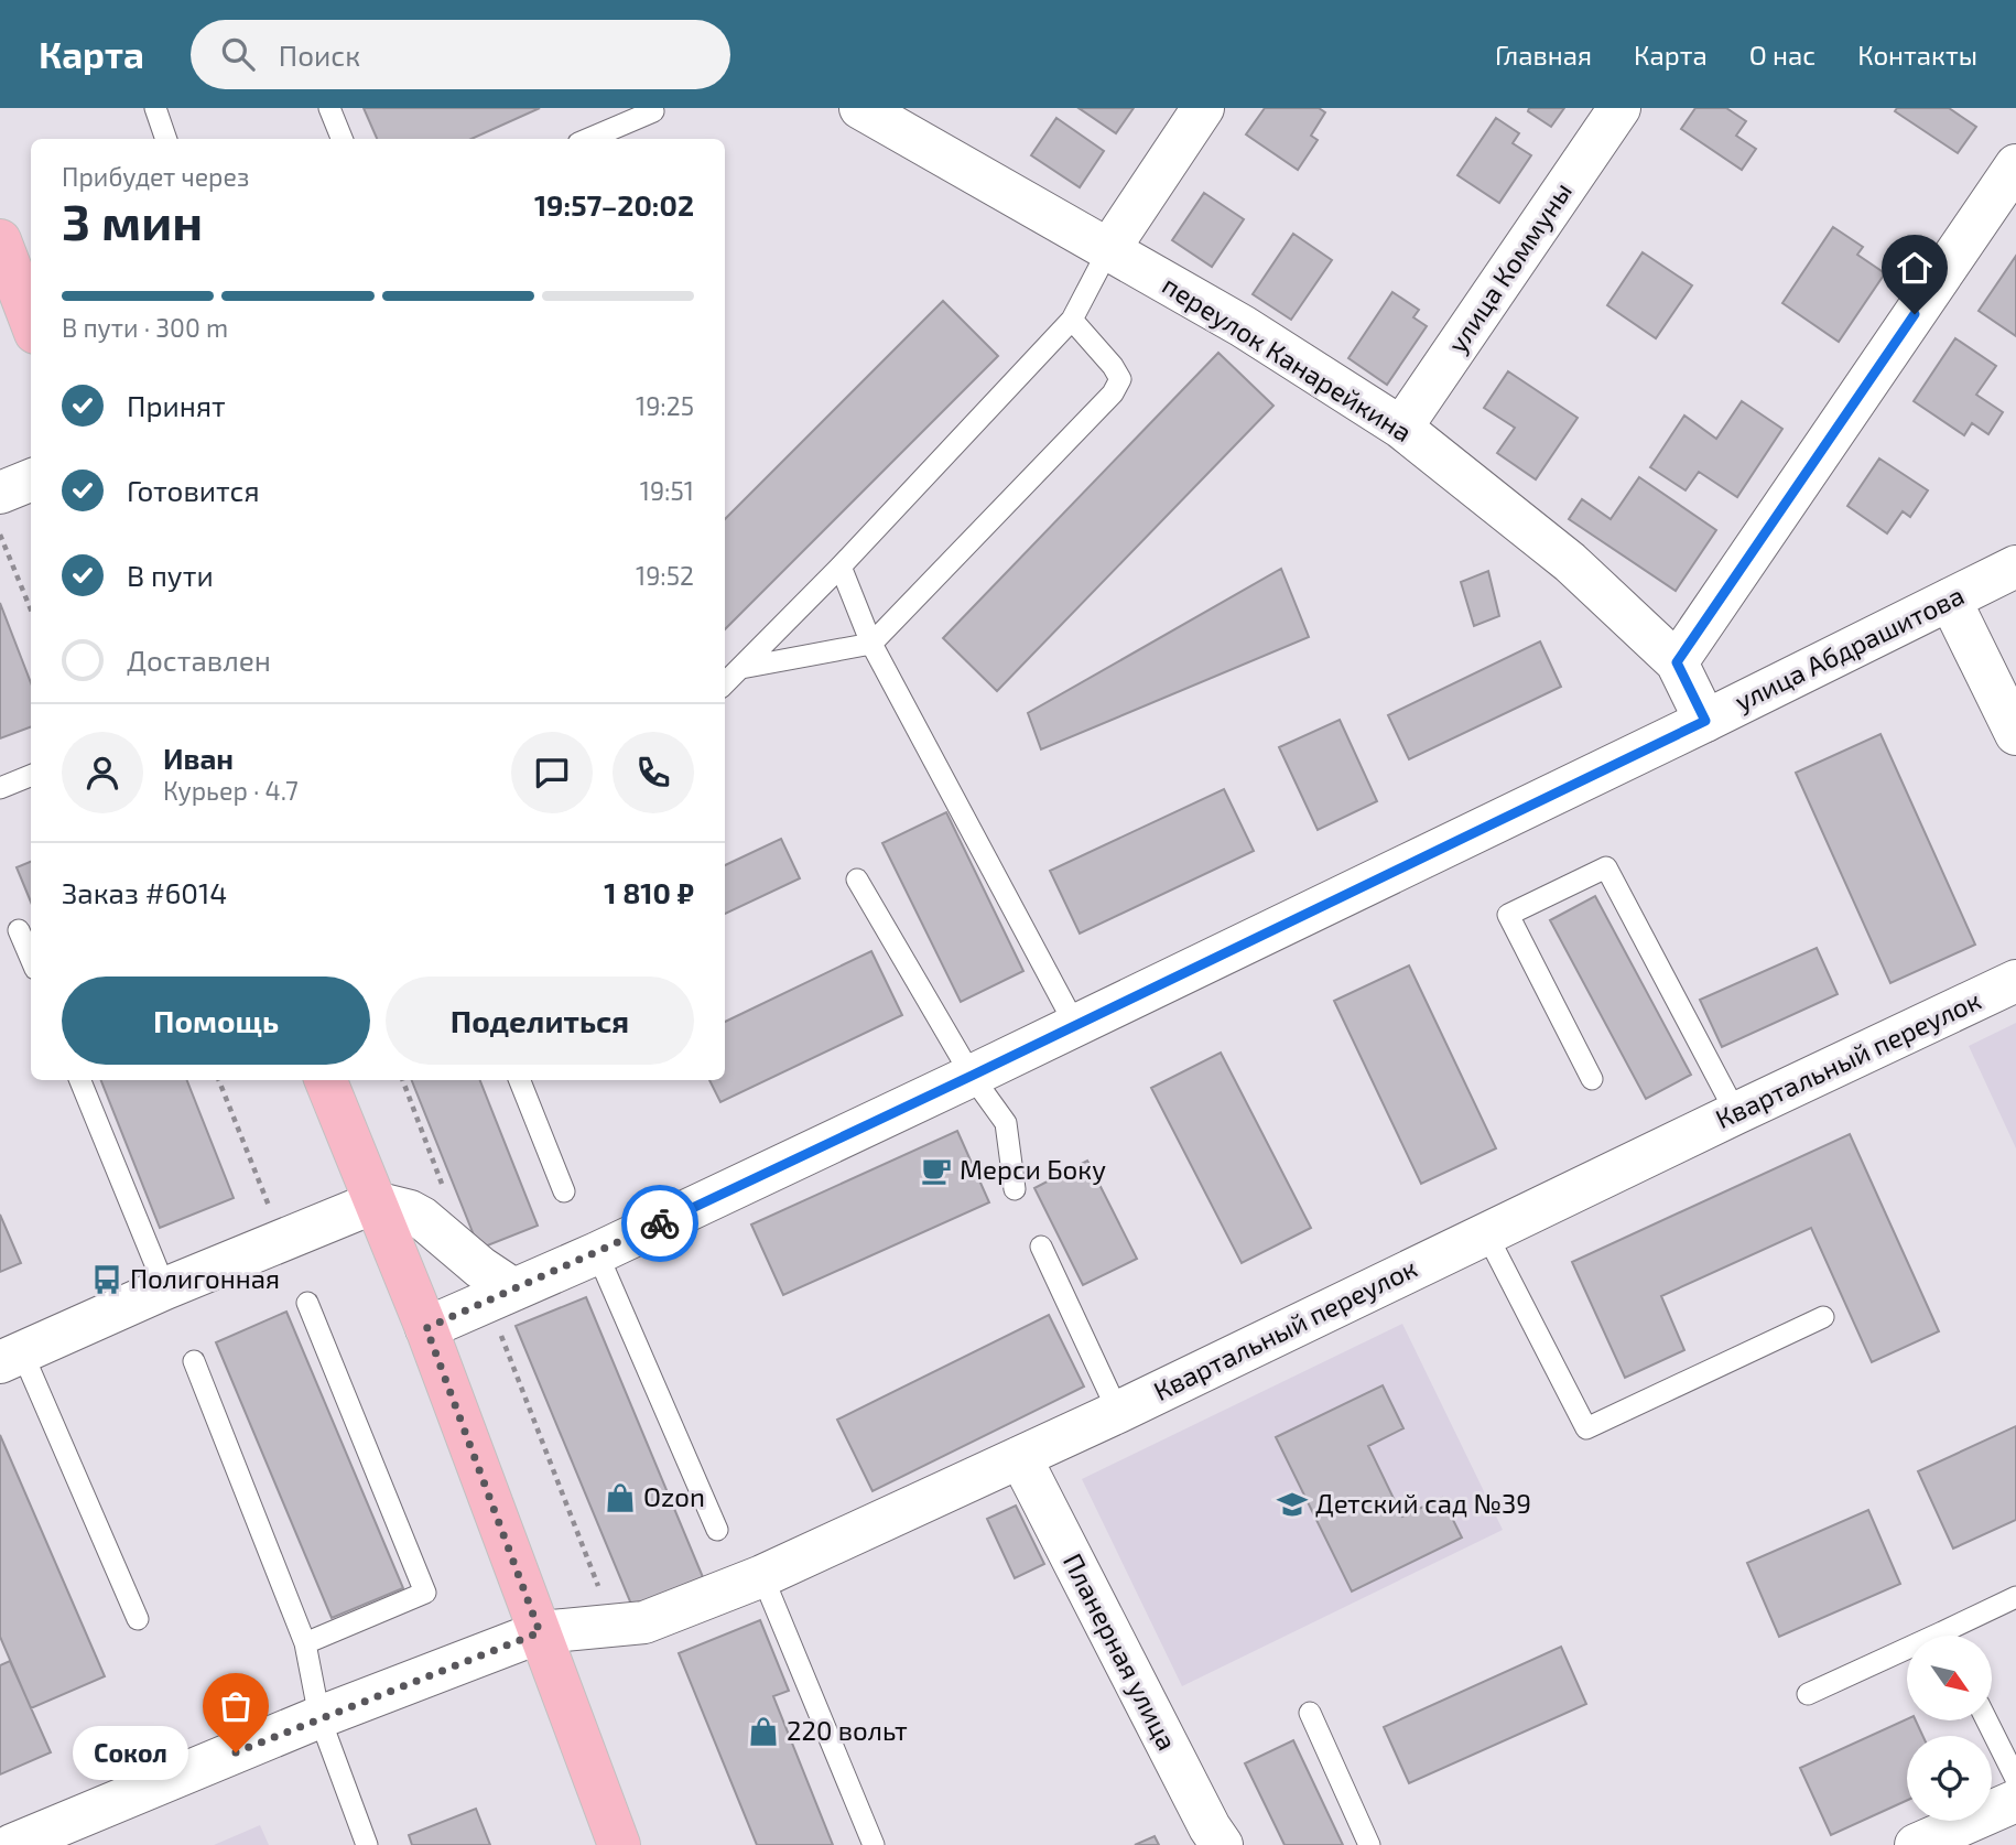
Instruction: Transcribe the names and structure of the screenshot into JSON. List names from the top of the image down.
{
  "streets": {
    "street": [
      "улица Коммуны",
      "переулок Канарейкина",
      "улица Абдрашитова",
      "Квартальный переулок",
      "Планерная улица"
    ]
  },
  "crossings": [
    ["улица Коммуны", "переулок Канарейкина"],
    ["Квартальный переулок", "Планерная улица"]
  ],
  "places": {
    "cafe": ["Мерси Боку"],
    "bus stop": ["Полигонная"],
    "shop": ["Ozon", "220 вольт"],
    "school or university": ["Детский сад №39"],
    "other": ["Сокол"]
  },
  "north": "bottom right",
  "page": {
    "header": "Карта",
    "search": "Поиск",
    "nav": [
      "Главная",
      "Карта",
      "О нас",
      "Контакты"
    ],
    "heading": ["3 мин", "Прибудет через", "19:57–20:02"],
    "panel": [
      "Иван",
      "Курьер · 4.7",
      "Заказ #6014",
      "1 810 ₽"
    ],
    "bar": "В пути · 300 m",
    "list": [
      ["Принят", "19:25"],
      ["Готовится", "19:51"],
      ["В пути", "19:52"],
      "Доставлен"
    ],
    "buttons": ["Помощь", "Поделиться"],
    "bubble": "Сокол"
  }
}
